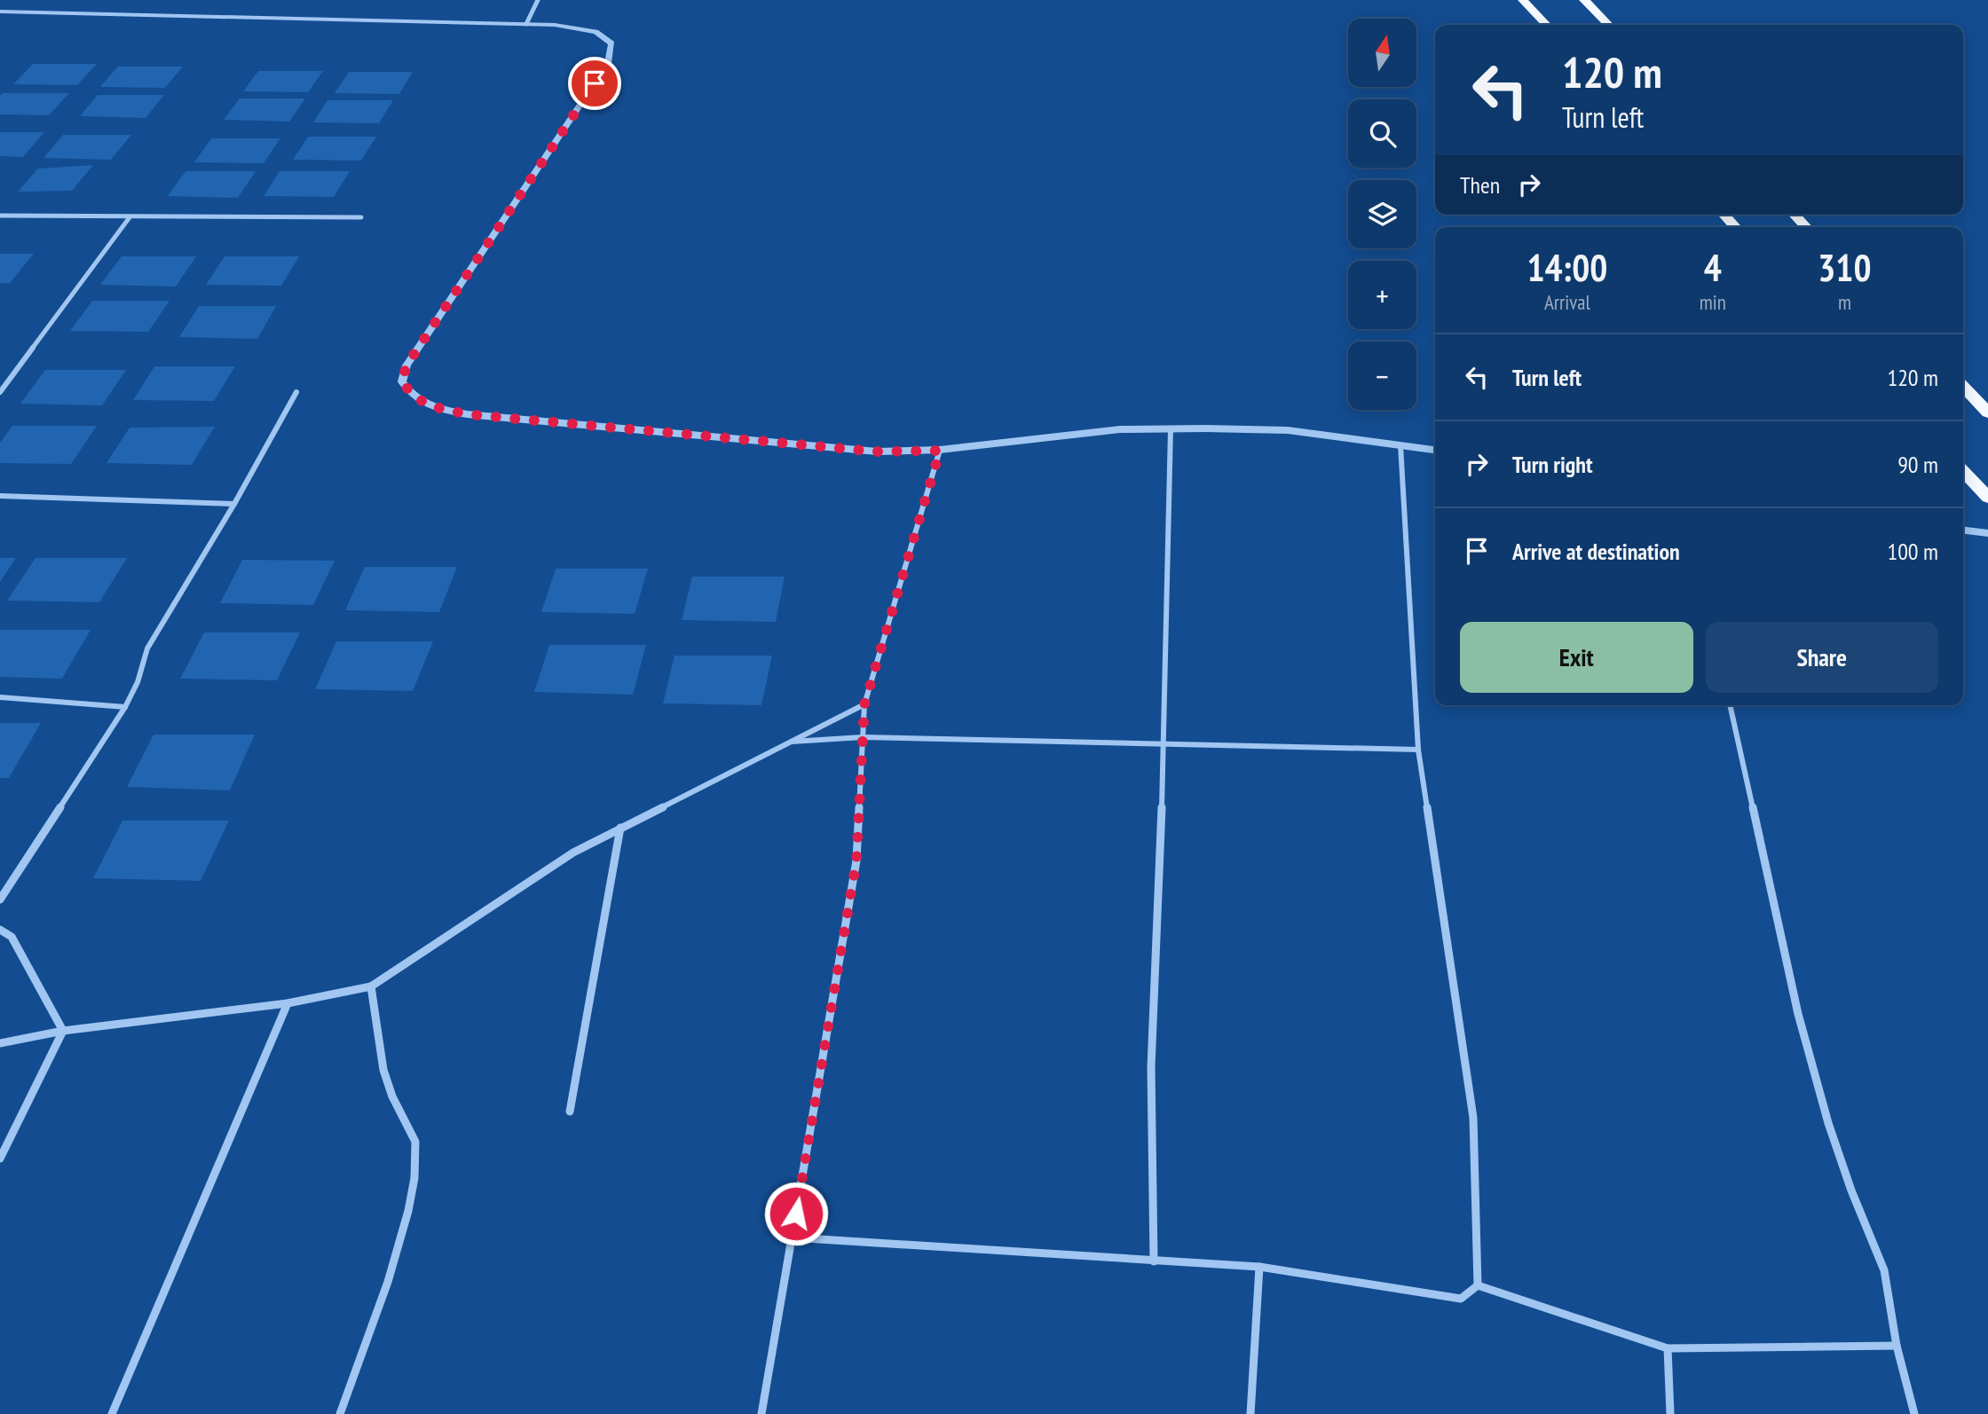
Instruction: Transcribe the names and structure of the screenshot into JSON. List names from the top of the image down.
{
  "north": "top",
  "page": {
    "map_buttons": ["+", "−"],
    "turn": ["120 m", "Turn left"],
    "then": "Then",
    "eta": [
      "14:00",
      "Arrival",
      "4",
      "min",
      "310",
      "m"
    ],
    "list": [
      {
        "name": "Turn left",
        "value": "120 m"
      },
      {
        "name": "Turn right",
        "value": "90 m"
      },
      {
        "name": "Arrive at destination",
        "value": "100 m"
      }
    ],
    "buttons": ["Exit", "Share"]
  }
}
